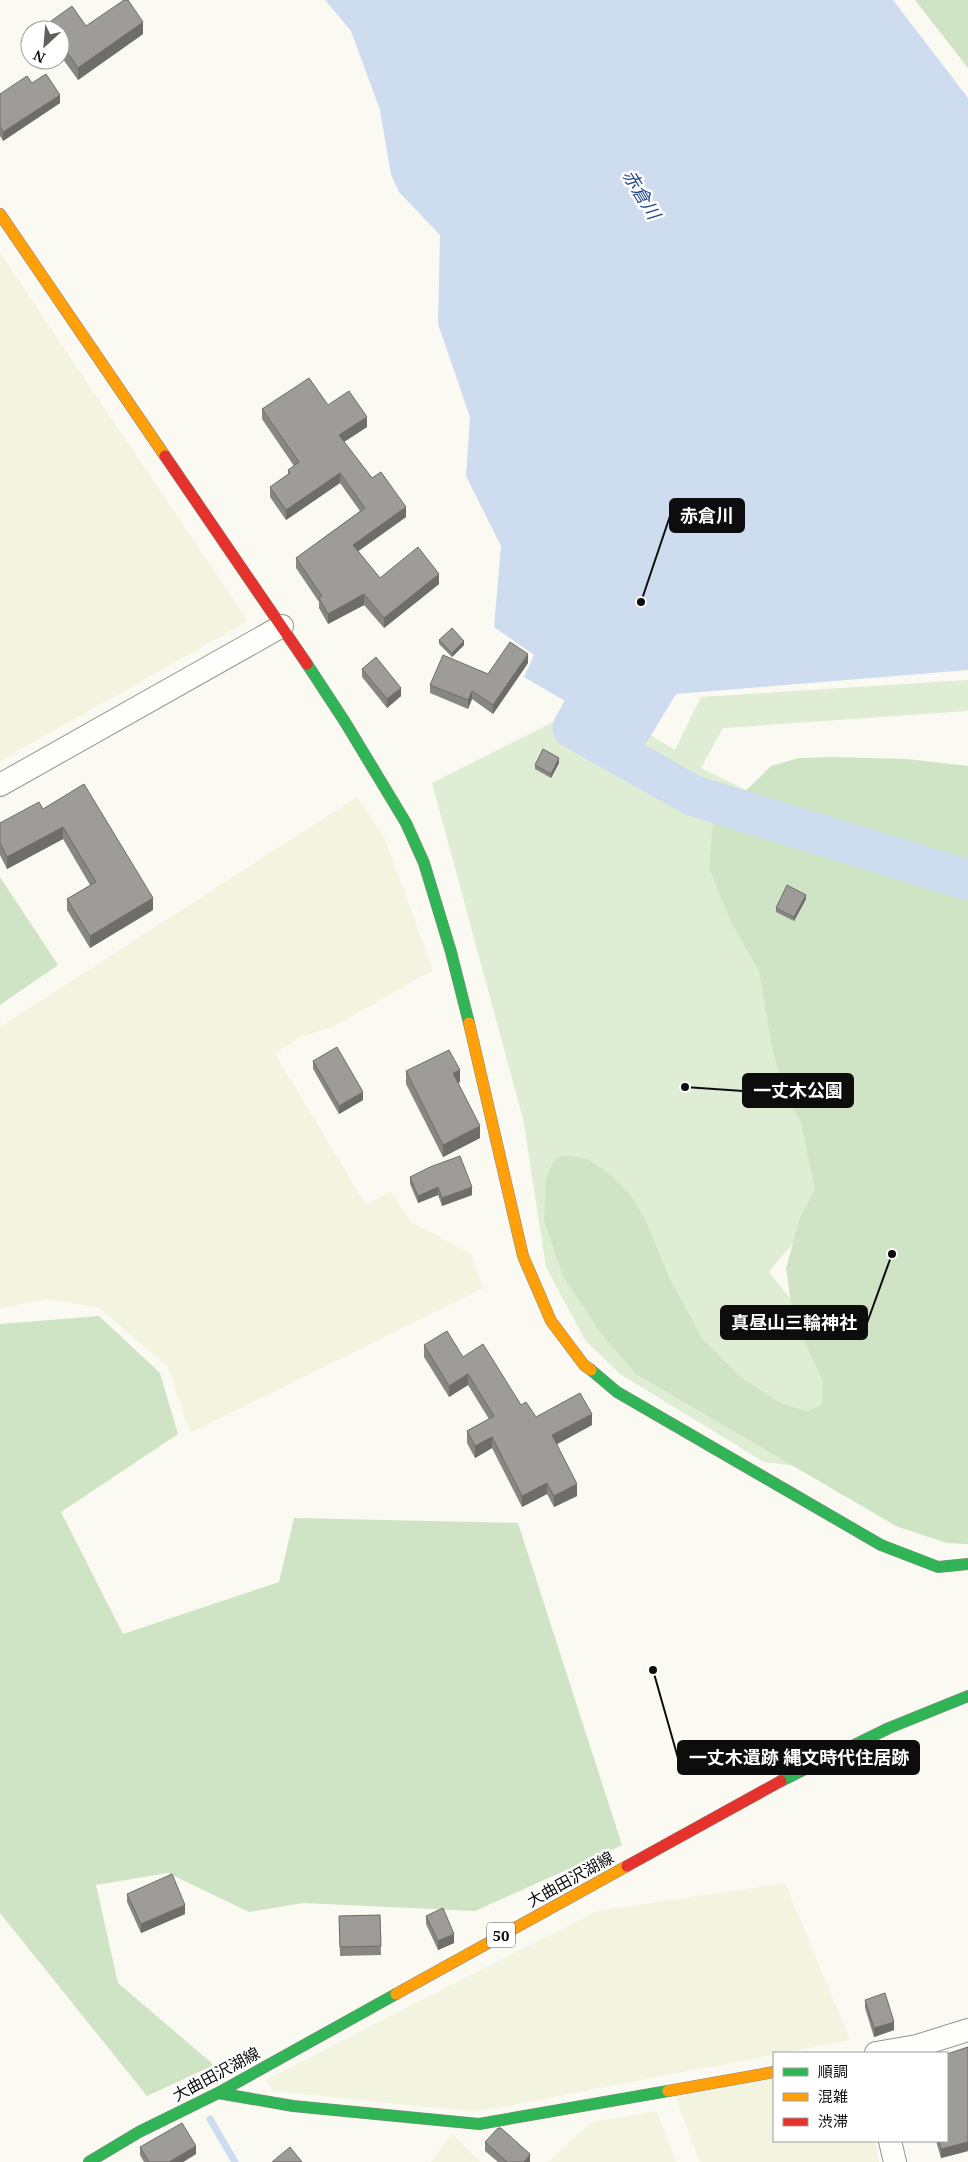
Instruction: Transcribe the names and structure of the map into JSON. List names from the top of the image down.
{
  "streets": {
    "street": ["大曲田沢湖線", "50"]
  },
  "water": ["赤倉川"],
  "places": [
    "赤倉川",
    "一丈木公園",
    "真昼山三輪神社",
    "一丈木遺跡 縄文時代住居跡"
  ],
  "legend": ["順調", "混雑", "渋滞"],
  "north": "bottom left"
}
